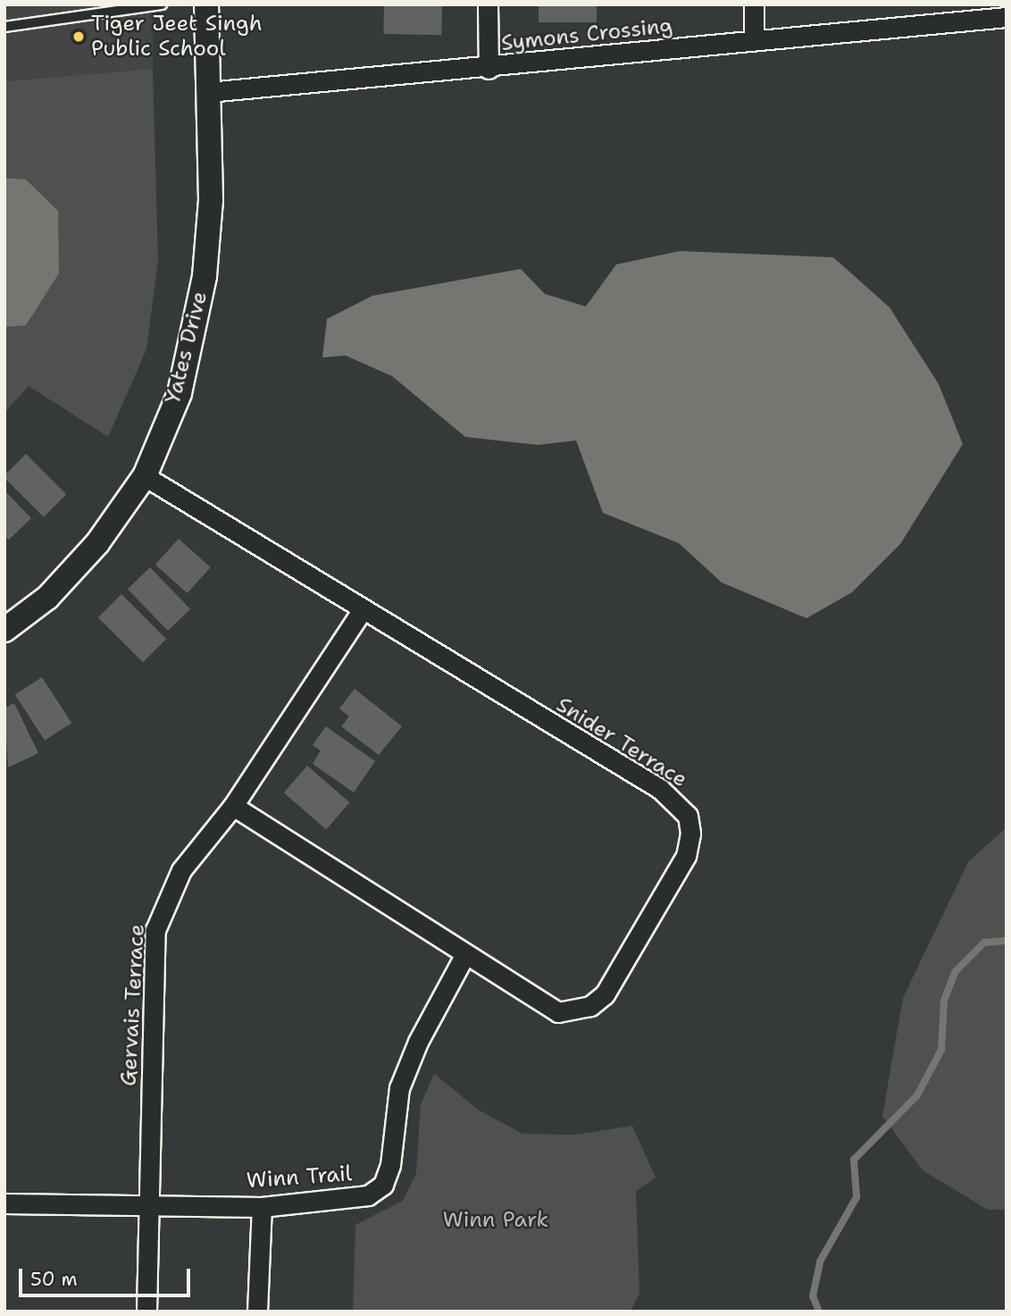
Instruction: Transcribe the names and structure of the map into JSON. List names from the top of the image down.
{
  "streets": {
    "street": [
      "Symons Crossing",
      "Yates Drive",
      "Snider Terrace",
      "Gervais Terrace",
      "Winn Trail"
    ]
  },
  "crossings": [
    ["Symons Crossing", "Yates Drive"],
    ["Yates Drive", "Snider Terrace"],
    ["Snider Terrace", "Gervais Terrace"],
    ["Snider Terrace", "Winn Trail"],
    ["Gervais Terrace", "Winn Trail"]
  ],
  "parks": ["Winn Park"],
  "places": ["Tiger Jeet Singh Public School"],
  "scale_bar": "50 m"
}
